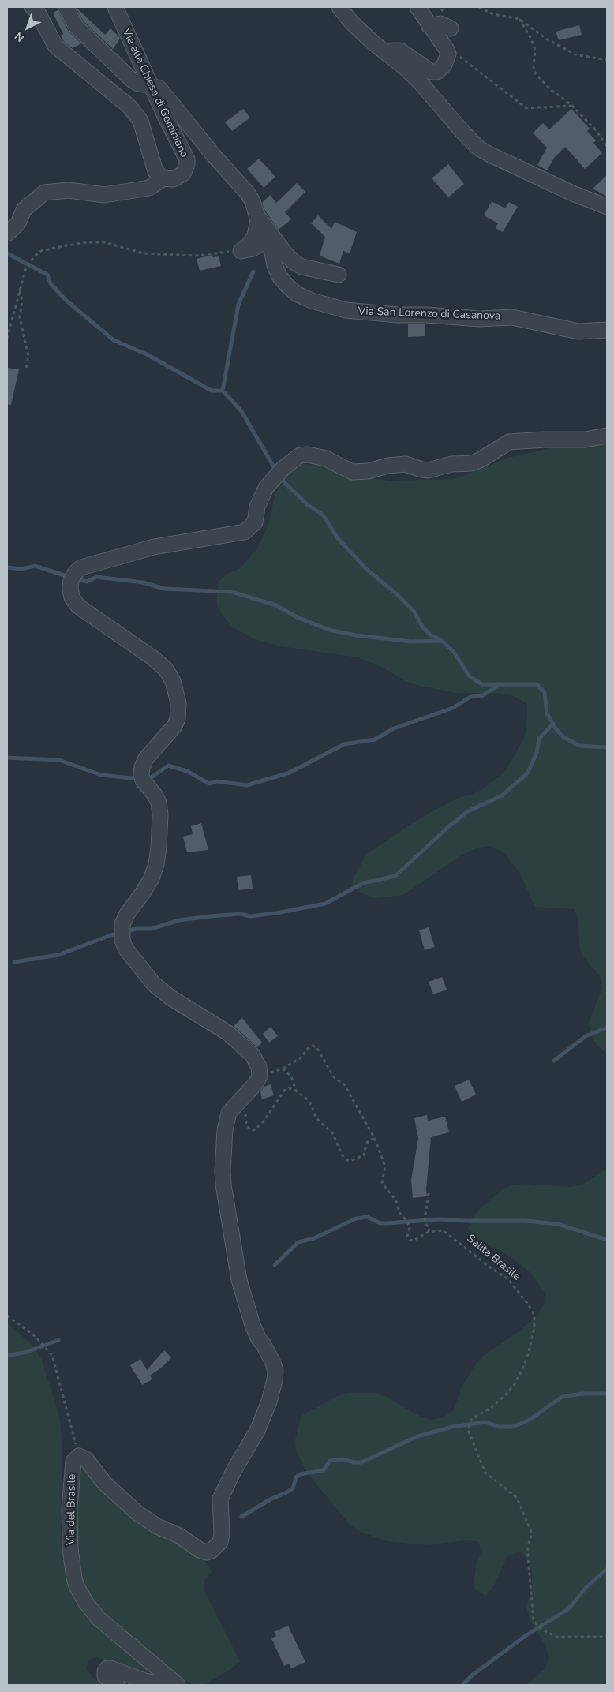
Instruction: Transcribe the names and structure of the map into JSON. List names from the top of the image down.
{
  "streets": {
    "street": ["Via alla Chiesa di Geminiano", "Via San Lorenzo di Casanova", "Via del Brasile"],
    "path": ["Salita Brasile"]
  },
  "north": "bottom left"
}
